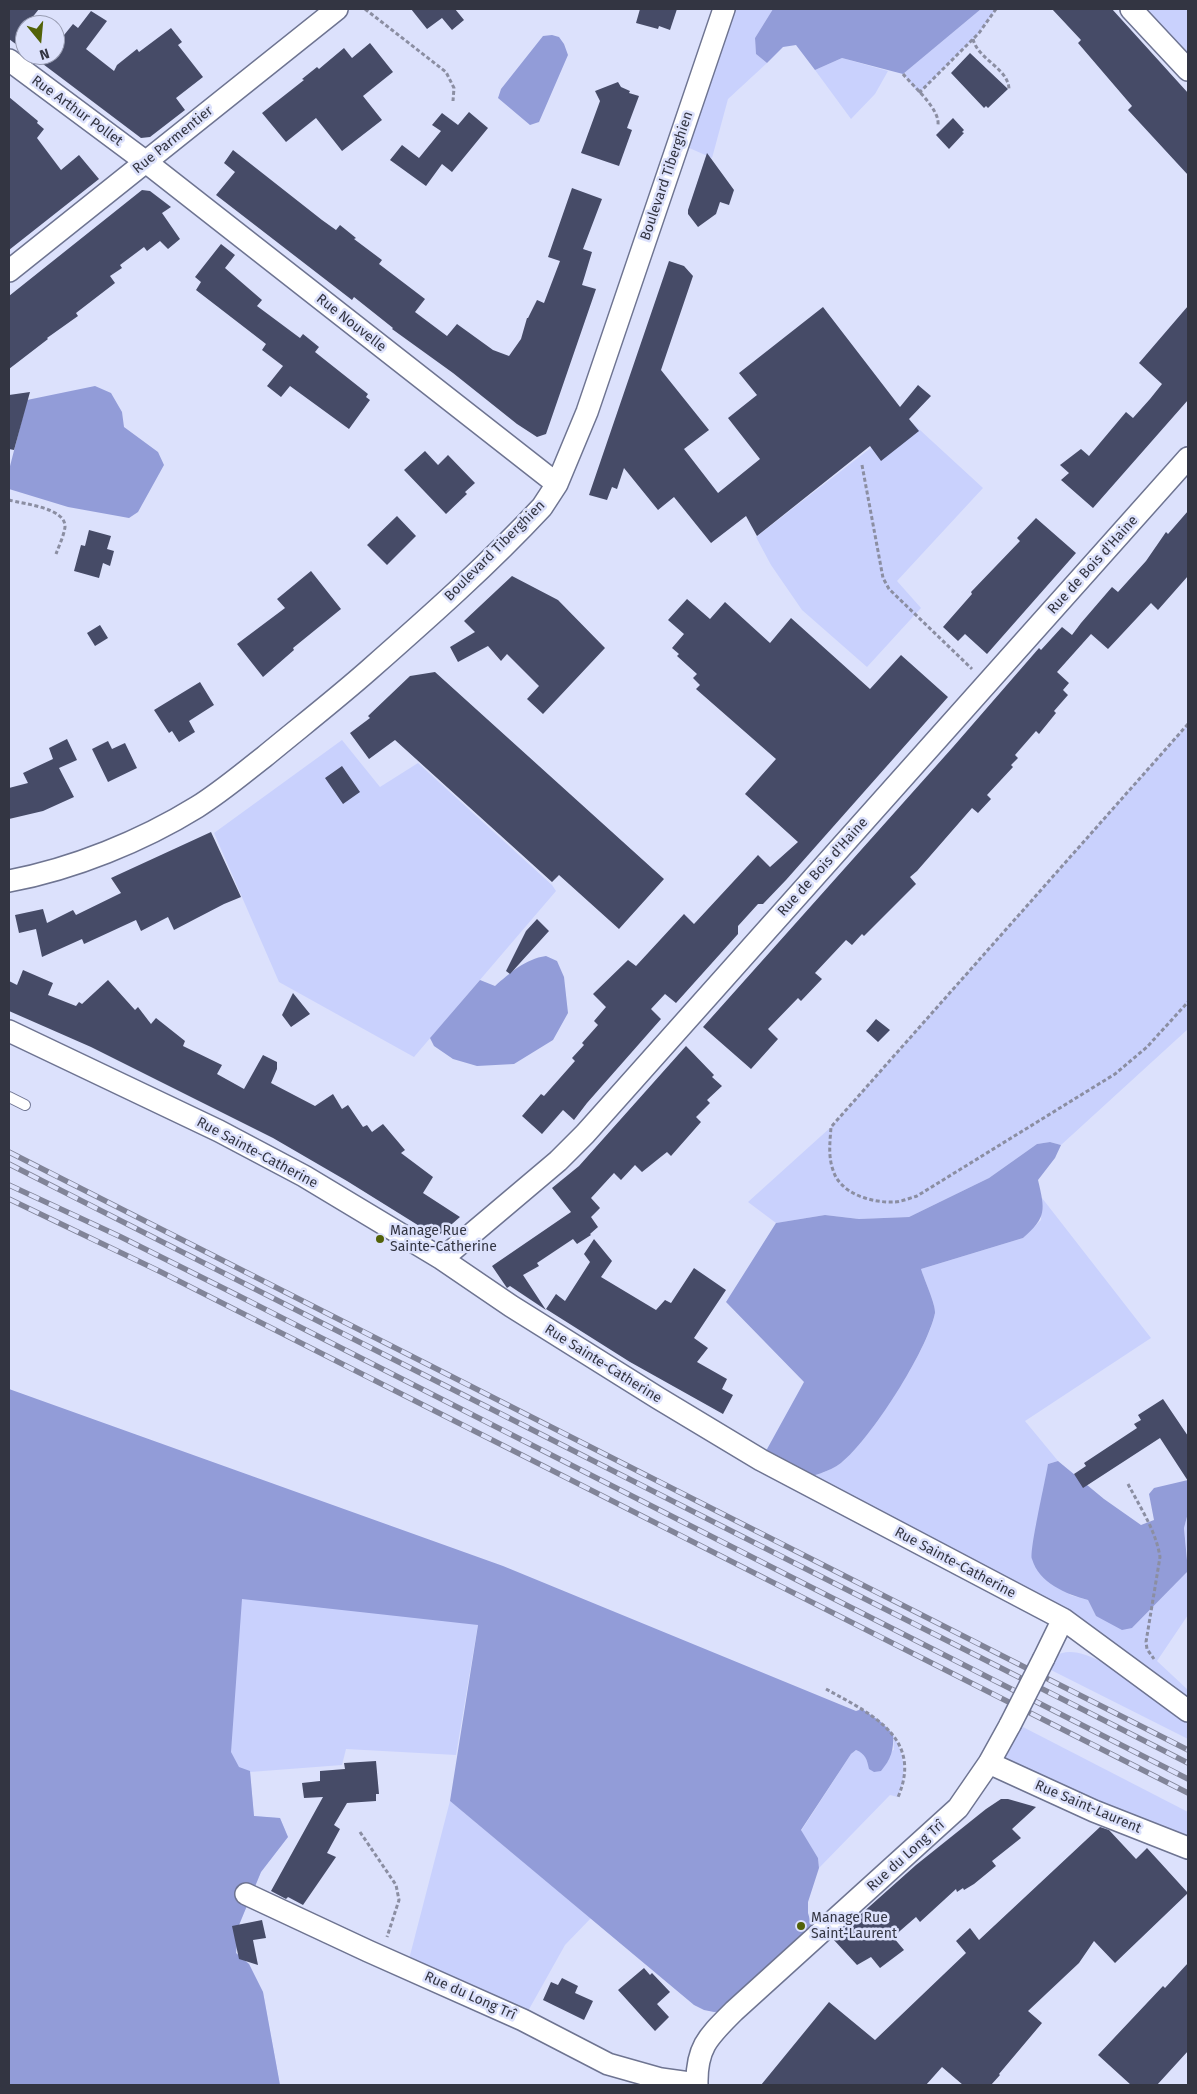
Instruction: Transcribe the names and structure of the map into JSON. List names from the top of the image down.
{
  "streets": {
    "street": [
      "Rue Arthur Pollet",
      "Rue Parmentier",
      "Boulevard Tiberghien",
      "Rue Nouvelle",
      "Rue de Bois d'Haine",
      "Rue Sainte-Catherine",
      "Rue Saint-Laurent",
      "Rue du Long Trî"
    ]
  },
  "crossings": [
    ["Rue Arthur Pollet", "Rue Parmentier"],
    ["Rue Arthur Pollet", "Rue Nouvelle"],
    ["Rue Parmentier", "Rue Nouvelle"],
    ["Boulevard Tiberghien", "Rue Nouvelle"],
    ["Rue de Bois d'Haine", "Rue Sainte-Catherine"],
    ["Rue Sainte-Catherine", "Rue du Long Trî"],
    ["Rue Saint-Laurent", "Rue du Long Trî"]
  ],
  "places": ["Manage Rue Sainte-Catherine", "Manage Rue Saint-Laurent"],
  "north": "bottom"
}
